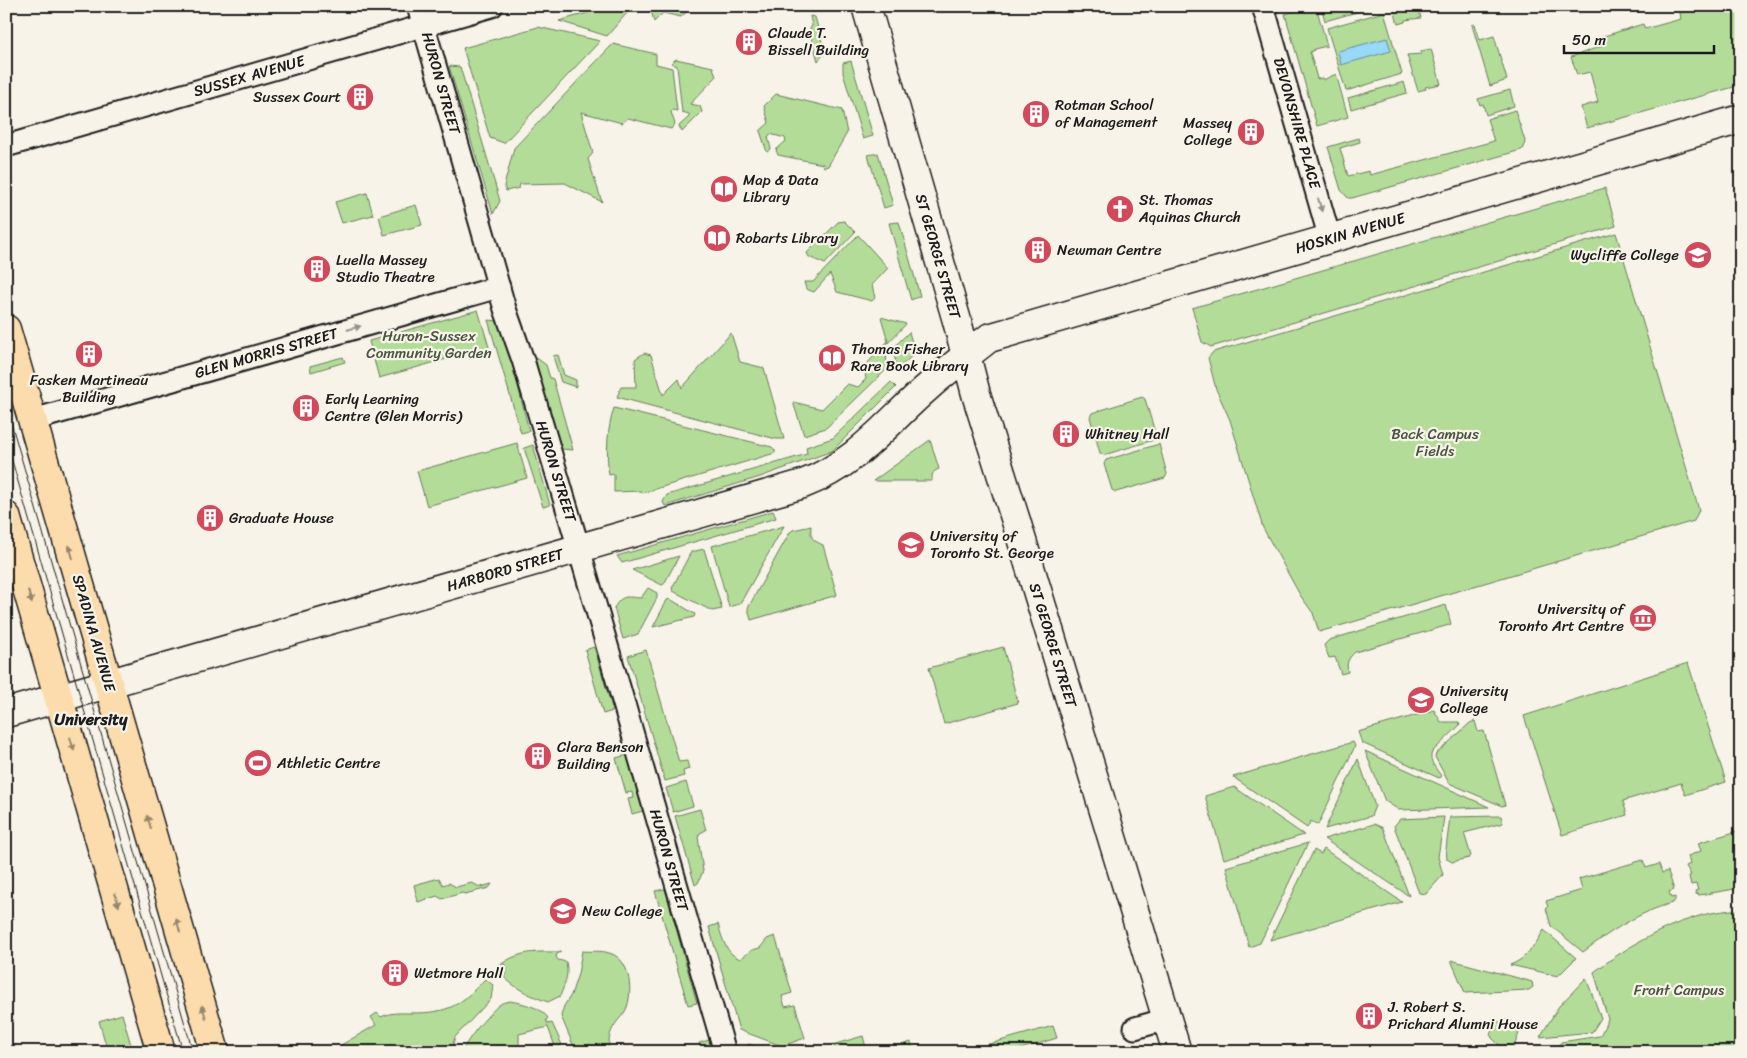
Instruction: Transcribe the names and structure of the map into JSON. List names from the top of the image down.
{
  "streets": {
    "main road": ["SPADINA AVENUE"],
    "street": [
      "SUSSEX AVENUE",
      "HURON STREET",
      "DEVONSHIRE PLACE",
      "HOSKIN AVENUE",
      "ST GEORGE STREET",
      "GLEN MORRIS STREET",
      "HARBORD STREET"
    ]
  },
  "crossings": [
    ["SUSSEX AVENUE", "HURON STREET"],
    ["HURON STREET", "GLEN MORRIS STREET"],
    ["HURON STREET", "HARBORD STREET"],
    ["DEVONSHIRE PLACE", "HOSKIN AVENUE"],
    ["HOSKIN AVENUE", "ST GEORGE STREET"],
    ["HOSKIN AVENUE", "HARBORD STREET"],
    ["ST GEORGE STREET", "HARBORD STREET"],
    ["GLEN MORRIS STREET", "SPADINA AVENUE"],
    ["HARBORD STREET", "SPADINA AVENUE"]
  ],
  "one_way": ["DEVONSHIRE PLACE", "GLEN MORRIS STREET"],
  "districts": ["University"],
  "parks": ["Huron-Sussex Community Garden", "Back Campus Fields", "Front Campus"],
  "places": {
    "building": [
      "Claude T. Bissell Building",
      "Sussex Court",
      "Rotman School of Management",
      "Massey College",
      "Newman Centre",
      "Luella Massey Studio Theatre",
      "Fasken Martineau Building",
      "Early Learning Centre (Glen Morris)",
      "Whitney Hall",
      "Graduate House",
      "Clara Benson Building",
      "Wetmore Hall",
      "J. Robert S. Prichard Alumni House"
    ],
    "library": ["Map & Data Library", "Robarts Library", "Thomas Fisher Rare Book Library"],
    "church": ["St. Thomas Aquinas Church"],
    "school or university": [
      "Wycliffe College",
      "University of Toronto St. George",
      "University College",
      "New College"
    ],
    "museum": ["University of Toronto Art Centre"],
    "sports": ["Athletic Centre"]
  },
  "scale_bar": "50 m"
}
